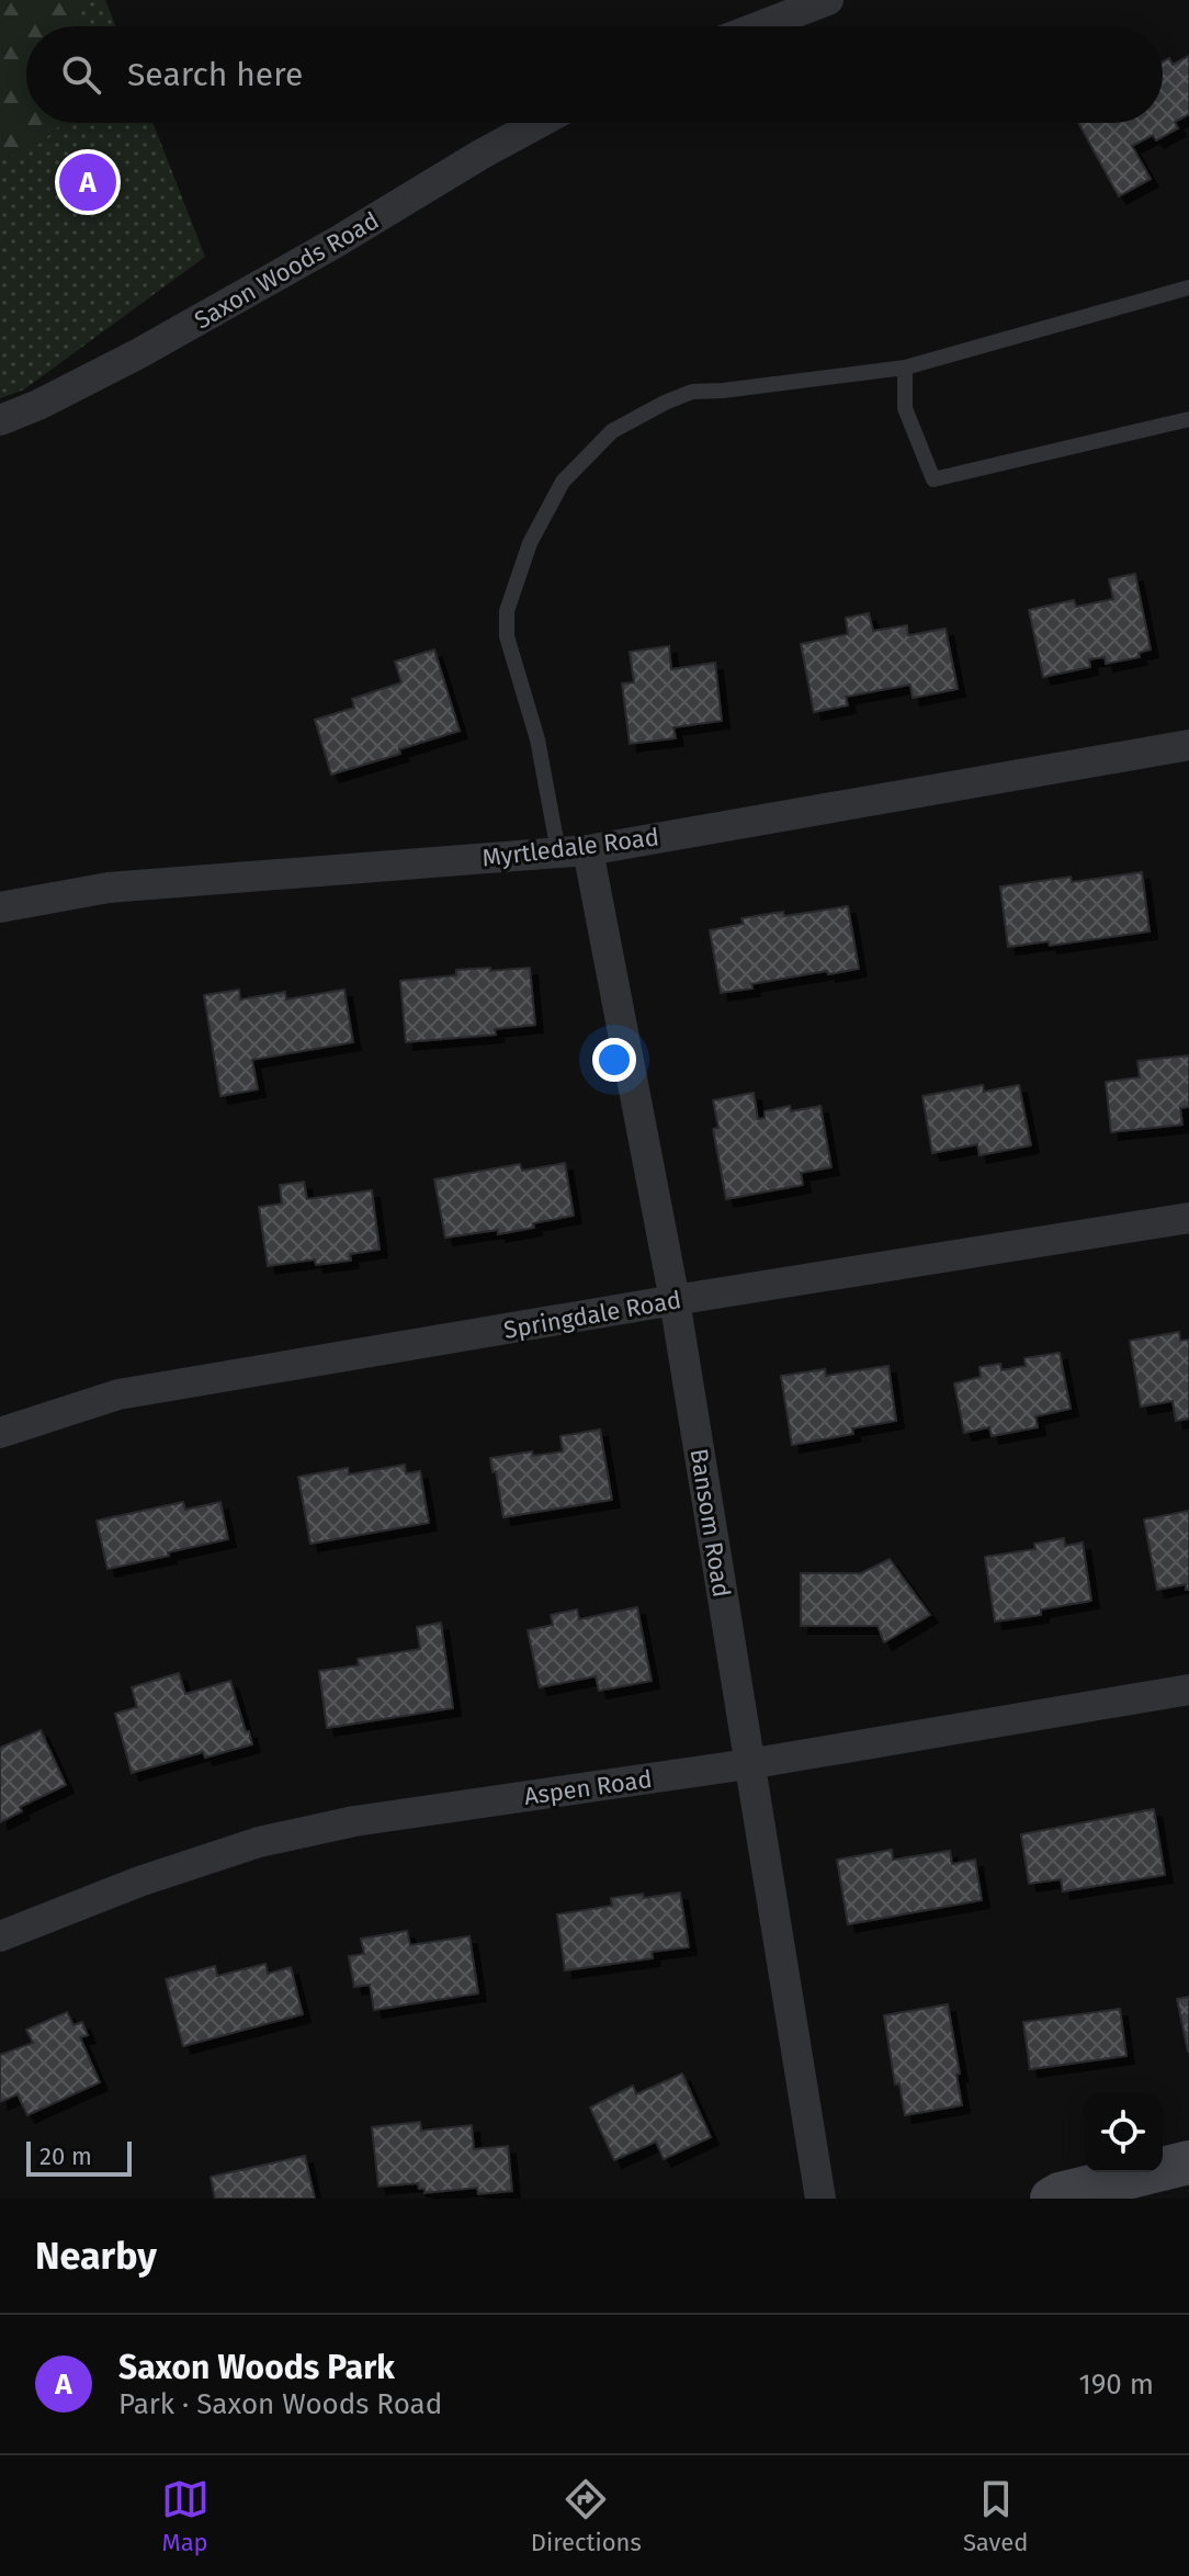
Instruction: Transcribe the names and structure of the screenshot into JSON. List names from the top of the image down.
{
  "streets": {
    "street": [
      "Saxon Woods Road",
      "Myrtledale Road",
      "Springdale Road",
      "Bansom Road",
      "Aspen Road"
    ]
  },
  "crossings": [
    ["Myrtledale Road", "Bansom Road"],
    ["Springdale Road", "Bansom Road"],
    ["Bansom Road", "Aspen Road"]
  ],
  "scale_bar": "20 m",
  "page": {
    "search": "Search here",
    "pins": "A",
    "scale": "20 m",
    "heading": "Nearby",
    "list": [
      {
        "mark": "A",
        "name": "Saxon Woods Park",
        "note": "Park · Saxon Woods Road",
        "value": "190 m"
      }
    ],
    "nav": ["Map", "Directions", "Saved"]
  }
}
